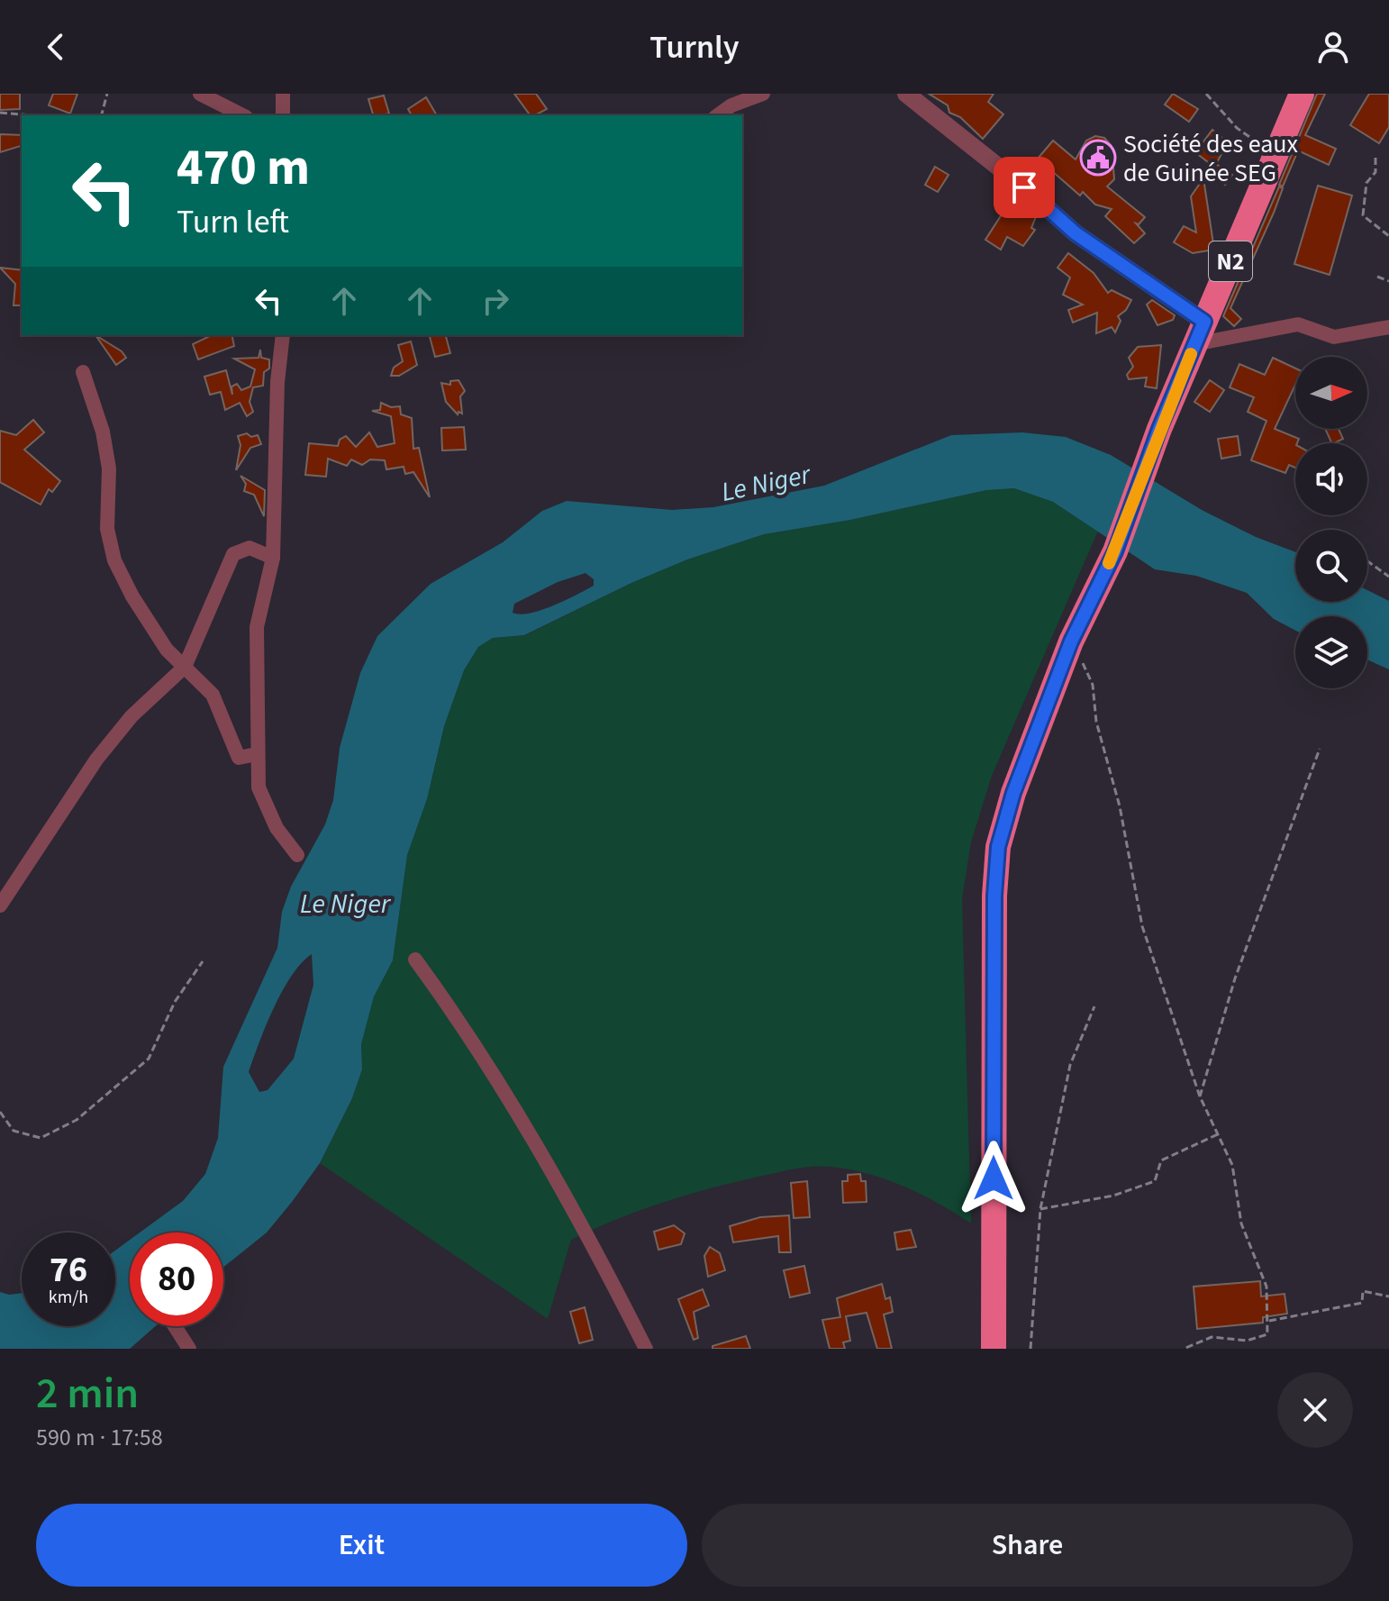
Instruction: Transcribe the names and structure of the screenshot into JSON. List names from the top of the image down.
{
  "streets": {
    "highway": ["N2"]
  },
  "water": ["Le Niger"],
  "places": {
    "public building": ["Société des eaux de Guinée SEG"]
  },
  "north": "right",
  "page": {
    "header": "Turnly",
    "turn": ["470 m", "Turn left"],
    "speed": "76 km/h",
    "limit": "80",
    "heading": ["2 min", "590 m · 17:58"],
    "buttons": ["Exit", "Share"]
  }
}
